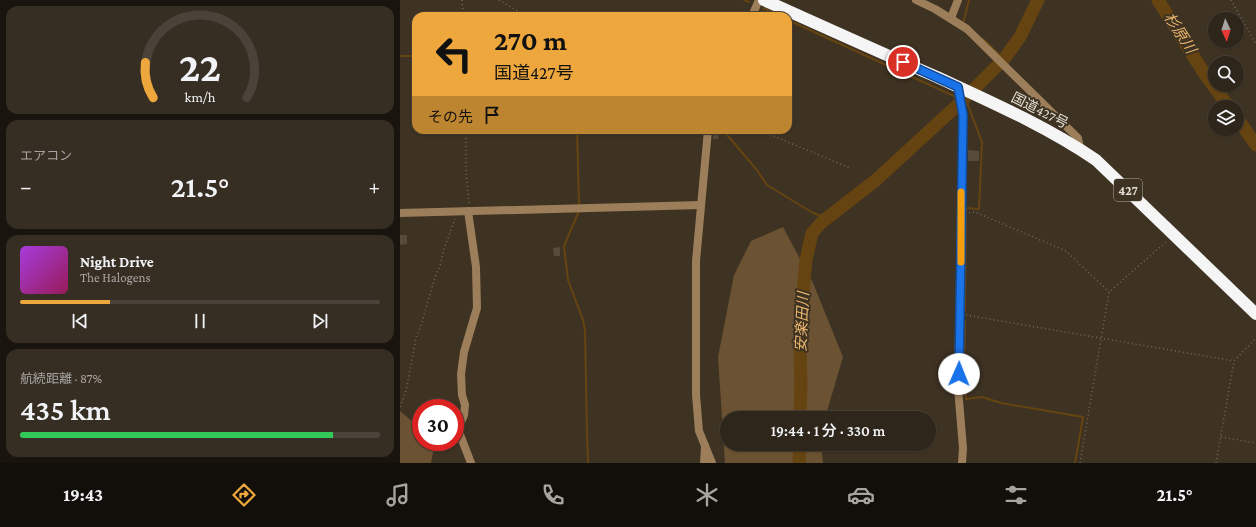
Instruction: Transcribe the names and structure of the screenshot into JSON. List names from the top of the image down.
{
  "streets": {
    "highway": ["国道427号", "427"]
  },
  "water": ["杉原川", "安楽田川"],
  "north": "bottom",
  "page": {
    "turn": ["270 m", "国道427号"],
    "then": "その先",
    "tile": [
      "エアコン",
      ["航続距離 · 87%", "435 km"]
    ],
    "heat": ["−", "21.5°", "+"],
    "song": ["Night Drive", "The Halogens"],
    "limit": "30",
    "trip": "19:44 · 1 分 · 330 m",
    "tabs": ["19:43", "21.5°"],
    "gauge": ["22", "km/h"]
  }
}
